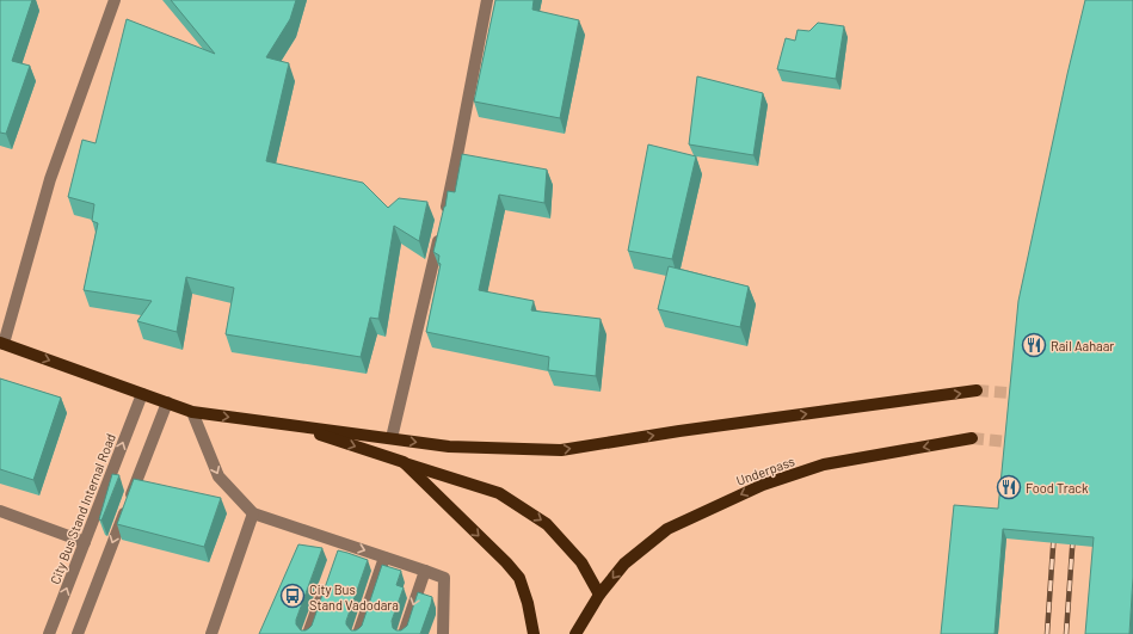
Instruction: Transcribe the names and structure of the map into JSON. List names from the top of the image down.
{
  "streets": {
    "main road": ["Underpass"],
    "street": ["City Bus Stand Internal Road"]
  },
  "places": {
    "restaurant": ["Rail Aahaar", "Food Track"],
    "bus stop": ["City Bus Stand Vadodara"]
  }
}
